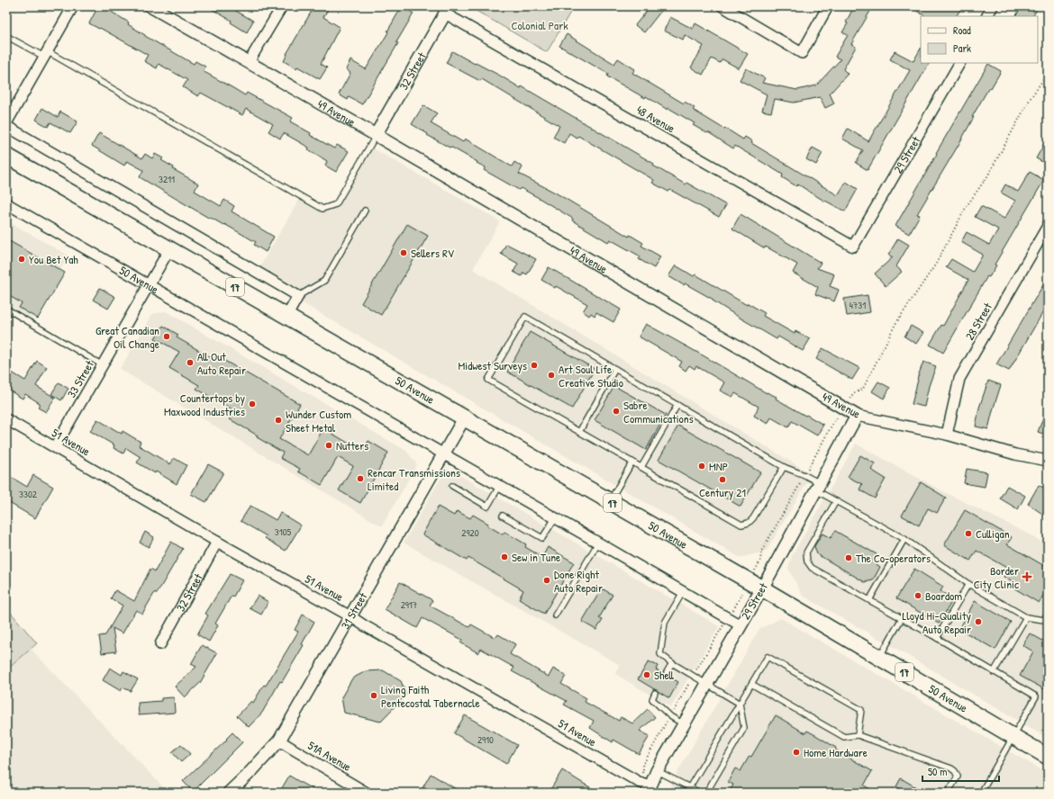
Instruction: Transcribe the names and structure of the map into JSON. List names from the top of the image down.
{
  "streets": {
    "main road": ["50 Avenue", "17"],
    "street": [
      "32 Street",
      "49 Avenue",
      "48 Avenue",
      "29 Street",
      "28 Street",
      "33 Street",
      "51 Avenue",
      "31 Street",
      "51A Avenue"
    ]
  },
  "crossings": [
    ["32 Street", "49 Avenue"],
    ["32 Street", "48 Avenue"],
    ["32 Street", "51 Avenue"],
    ["49 Avenue", "29 Street"],
    ["49 Avenue", "28 Street"],
    ["48 Avenue", "29 Street"],
    ["29 Street", "50 Avenue"],
    ["29 Street", "51 Avenue"],
    ["50 Avenue", "33 Street"],
    ["50 Avenue", "31 Street"],
    ["33 Street", "51 Avenue"],
    ["51 Avenue", "31 Street"],
    ["31 Street", "51A Avenue"]
  ],
  "parks": ["Colonial Park"],
  "places": {
    "other": [
      "Sellers RV",
      "You Bet Yah",
      "Great Canadian Oil Change",
      "All Out Auto Repair",
      "Midwest Surveys",
      "Art Soul Life Creative Studio",
      "Countertops by Maxwood Industries",
      "Sabre Communications",
      "Wunder Custom Sheet Metal",
      "Nutters",
      "MNP",
      "Rencar Transmissions Limited",
      "Century 21",
      "Culligan",
      "Sew in Tune",
      "The Co-operators",
      "Done Right Auto Repair",
      "Boardom",
      "Lloyd Hi-Quality Auto Repair",
      "Shell",
      "Living Faith Pentecostal Tabernacle",
      "Home Hardware"
    ],
    "health": ["Border City Clinic"]
  },
  "house_numbers": [
    "3211",
    "4731",
    "3302",
    "3105",
    "2920",
    "2917",
    "2910"
  ],
  "legend": ["Road", "Park"],
  "scale_bar": "50 m"
}
